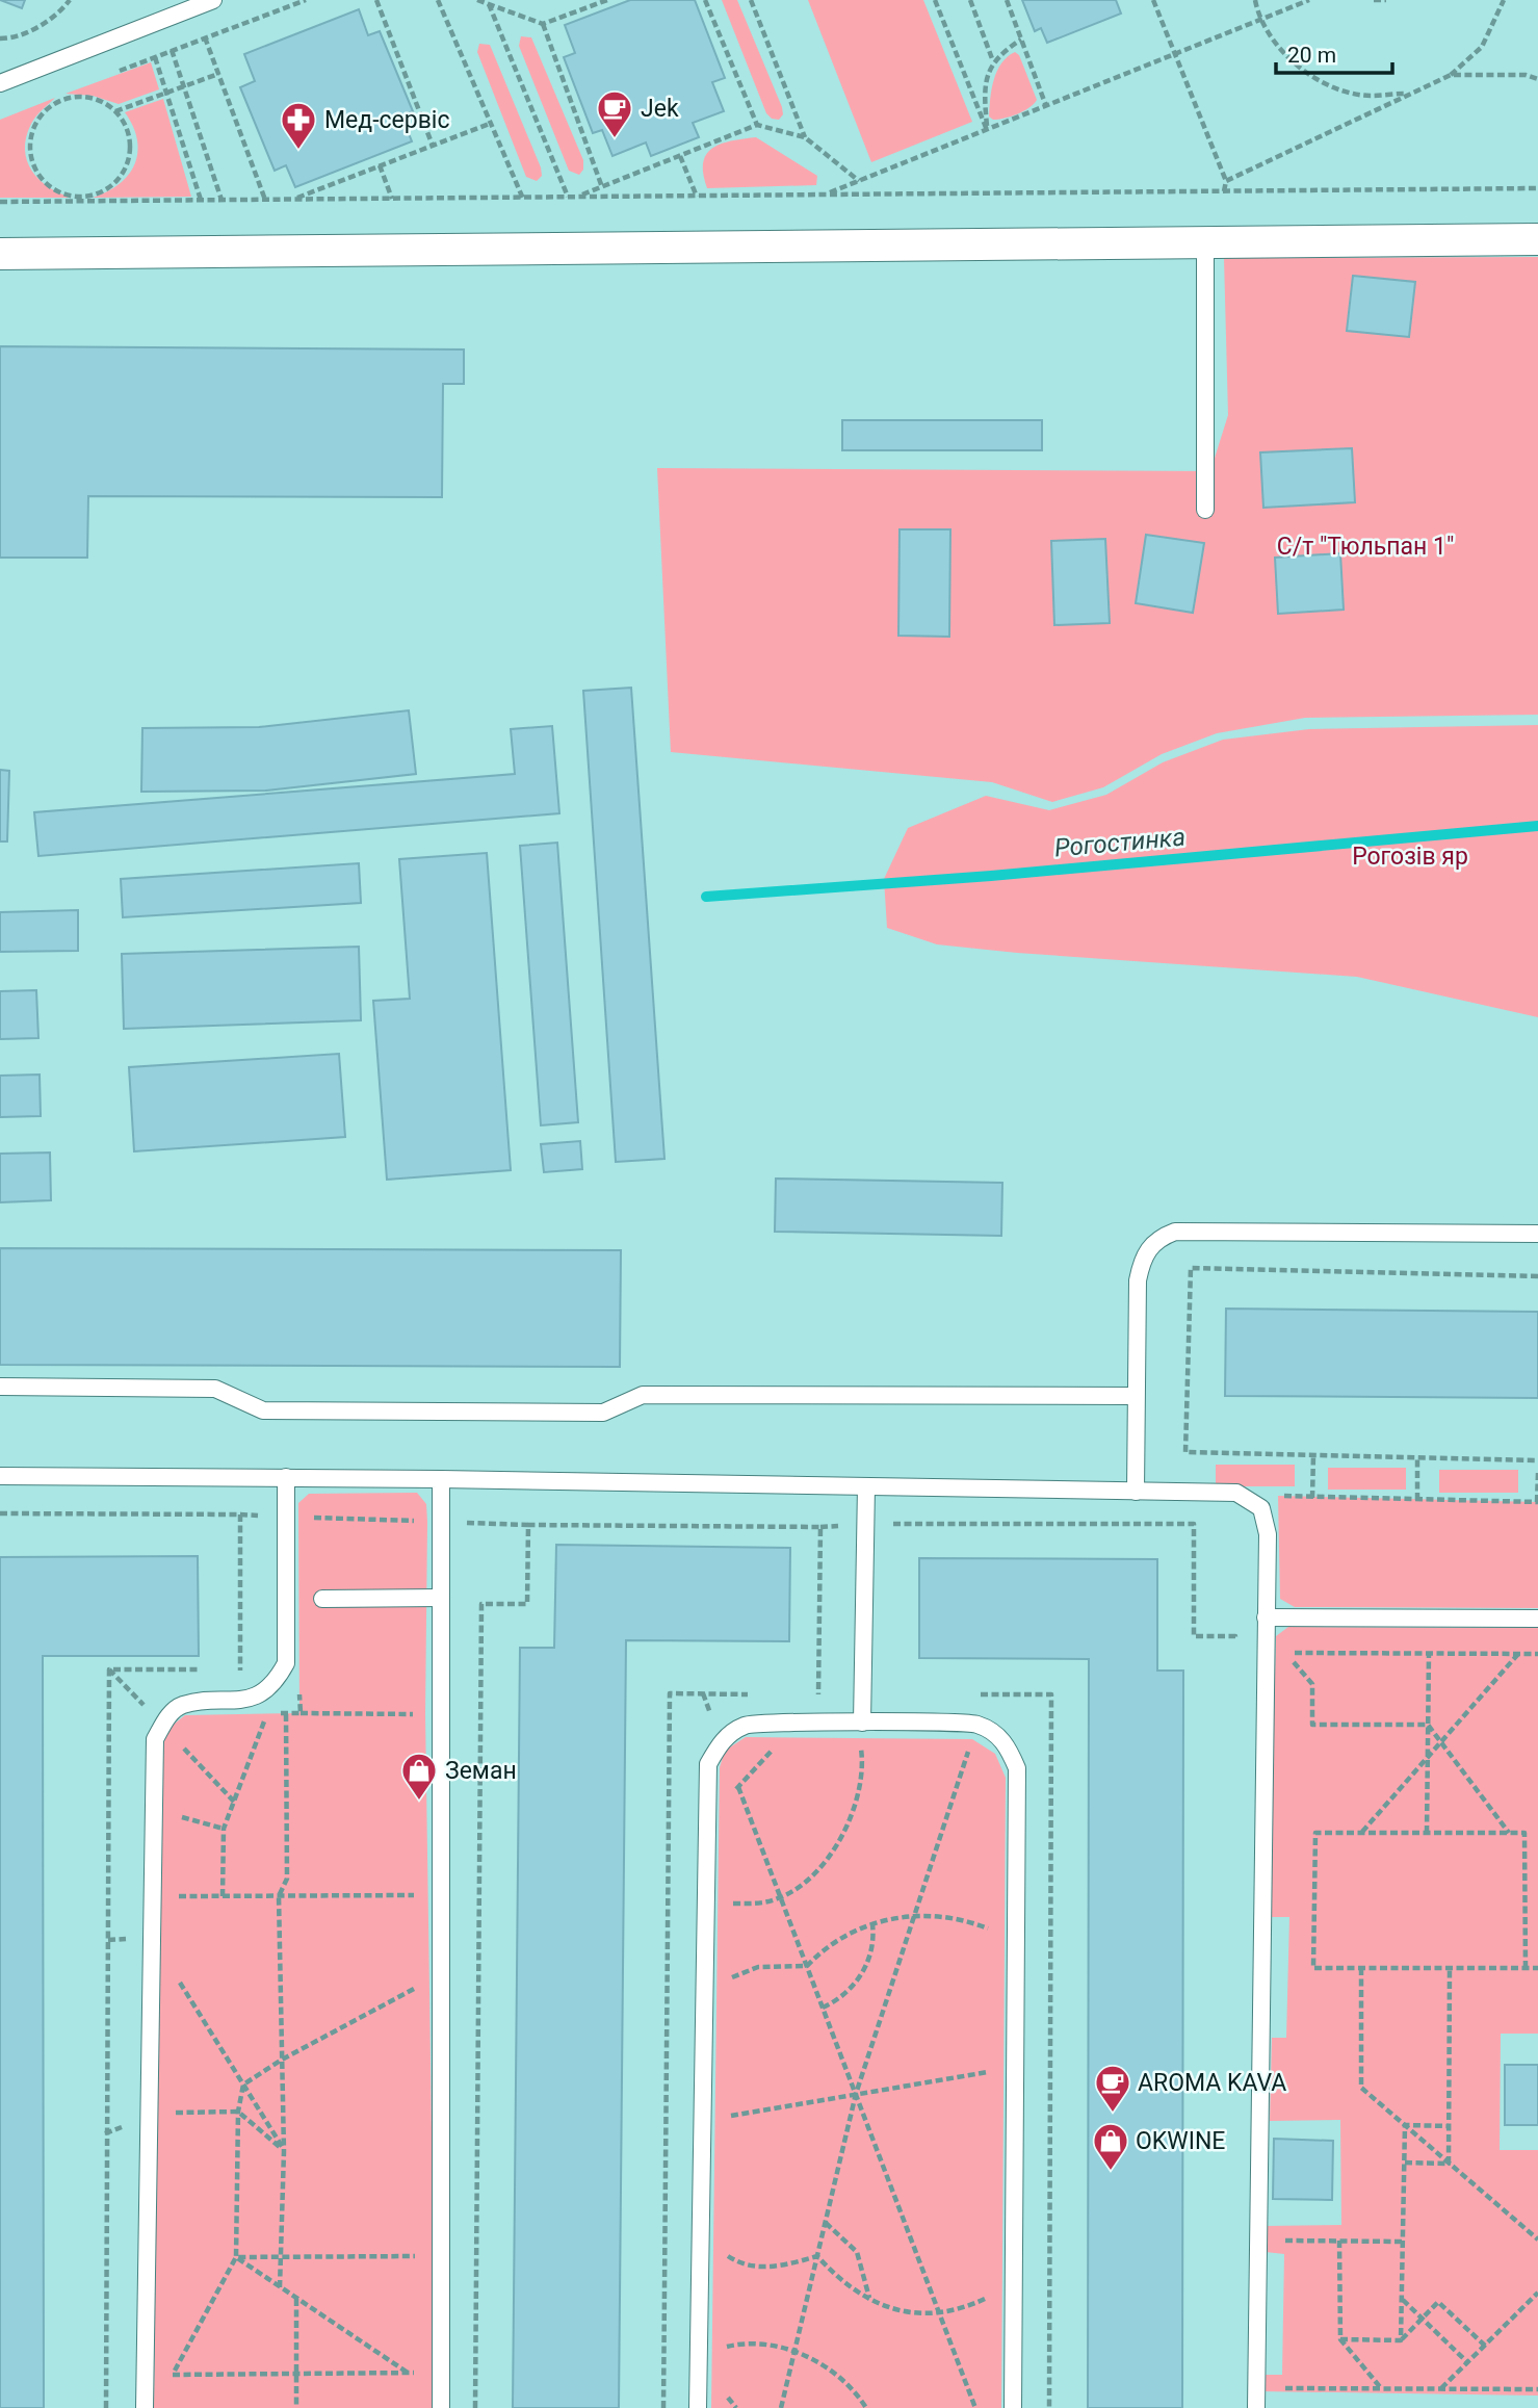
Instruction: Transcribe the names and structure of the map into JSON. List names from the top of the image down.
{
  "water": ["Рогостинка"],
  "parks": ["С/т \"Тюльпан 1\"", "Рогозів яр"],
  "places": {
    "cafe": ["Jek", "AROMA KAVA"],
    "pharmacy": ["Мед-сервіс"],
    "shop": ["Земан", "OKWINE"]
  },
  "scale_bar": "20 m"
}
